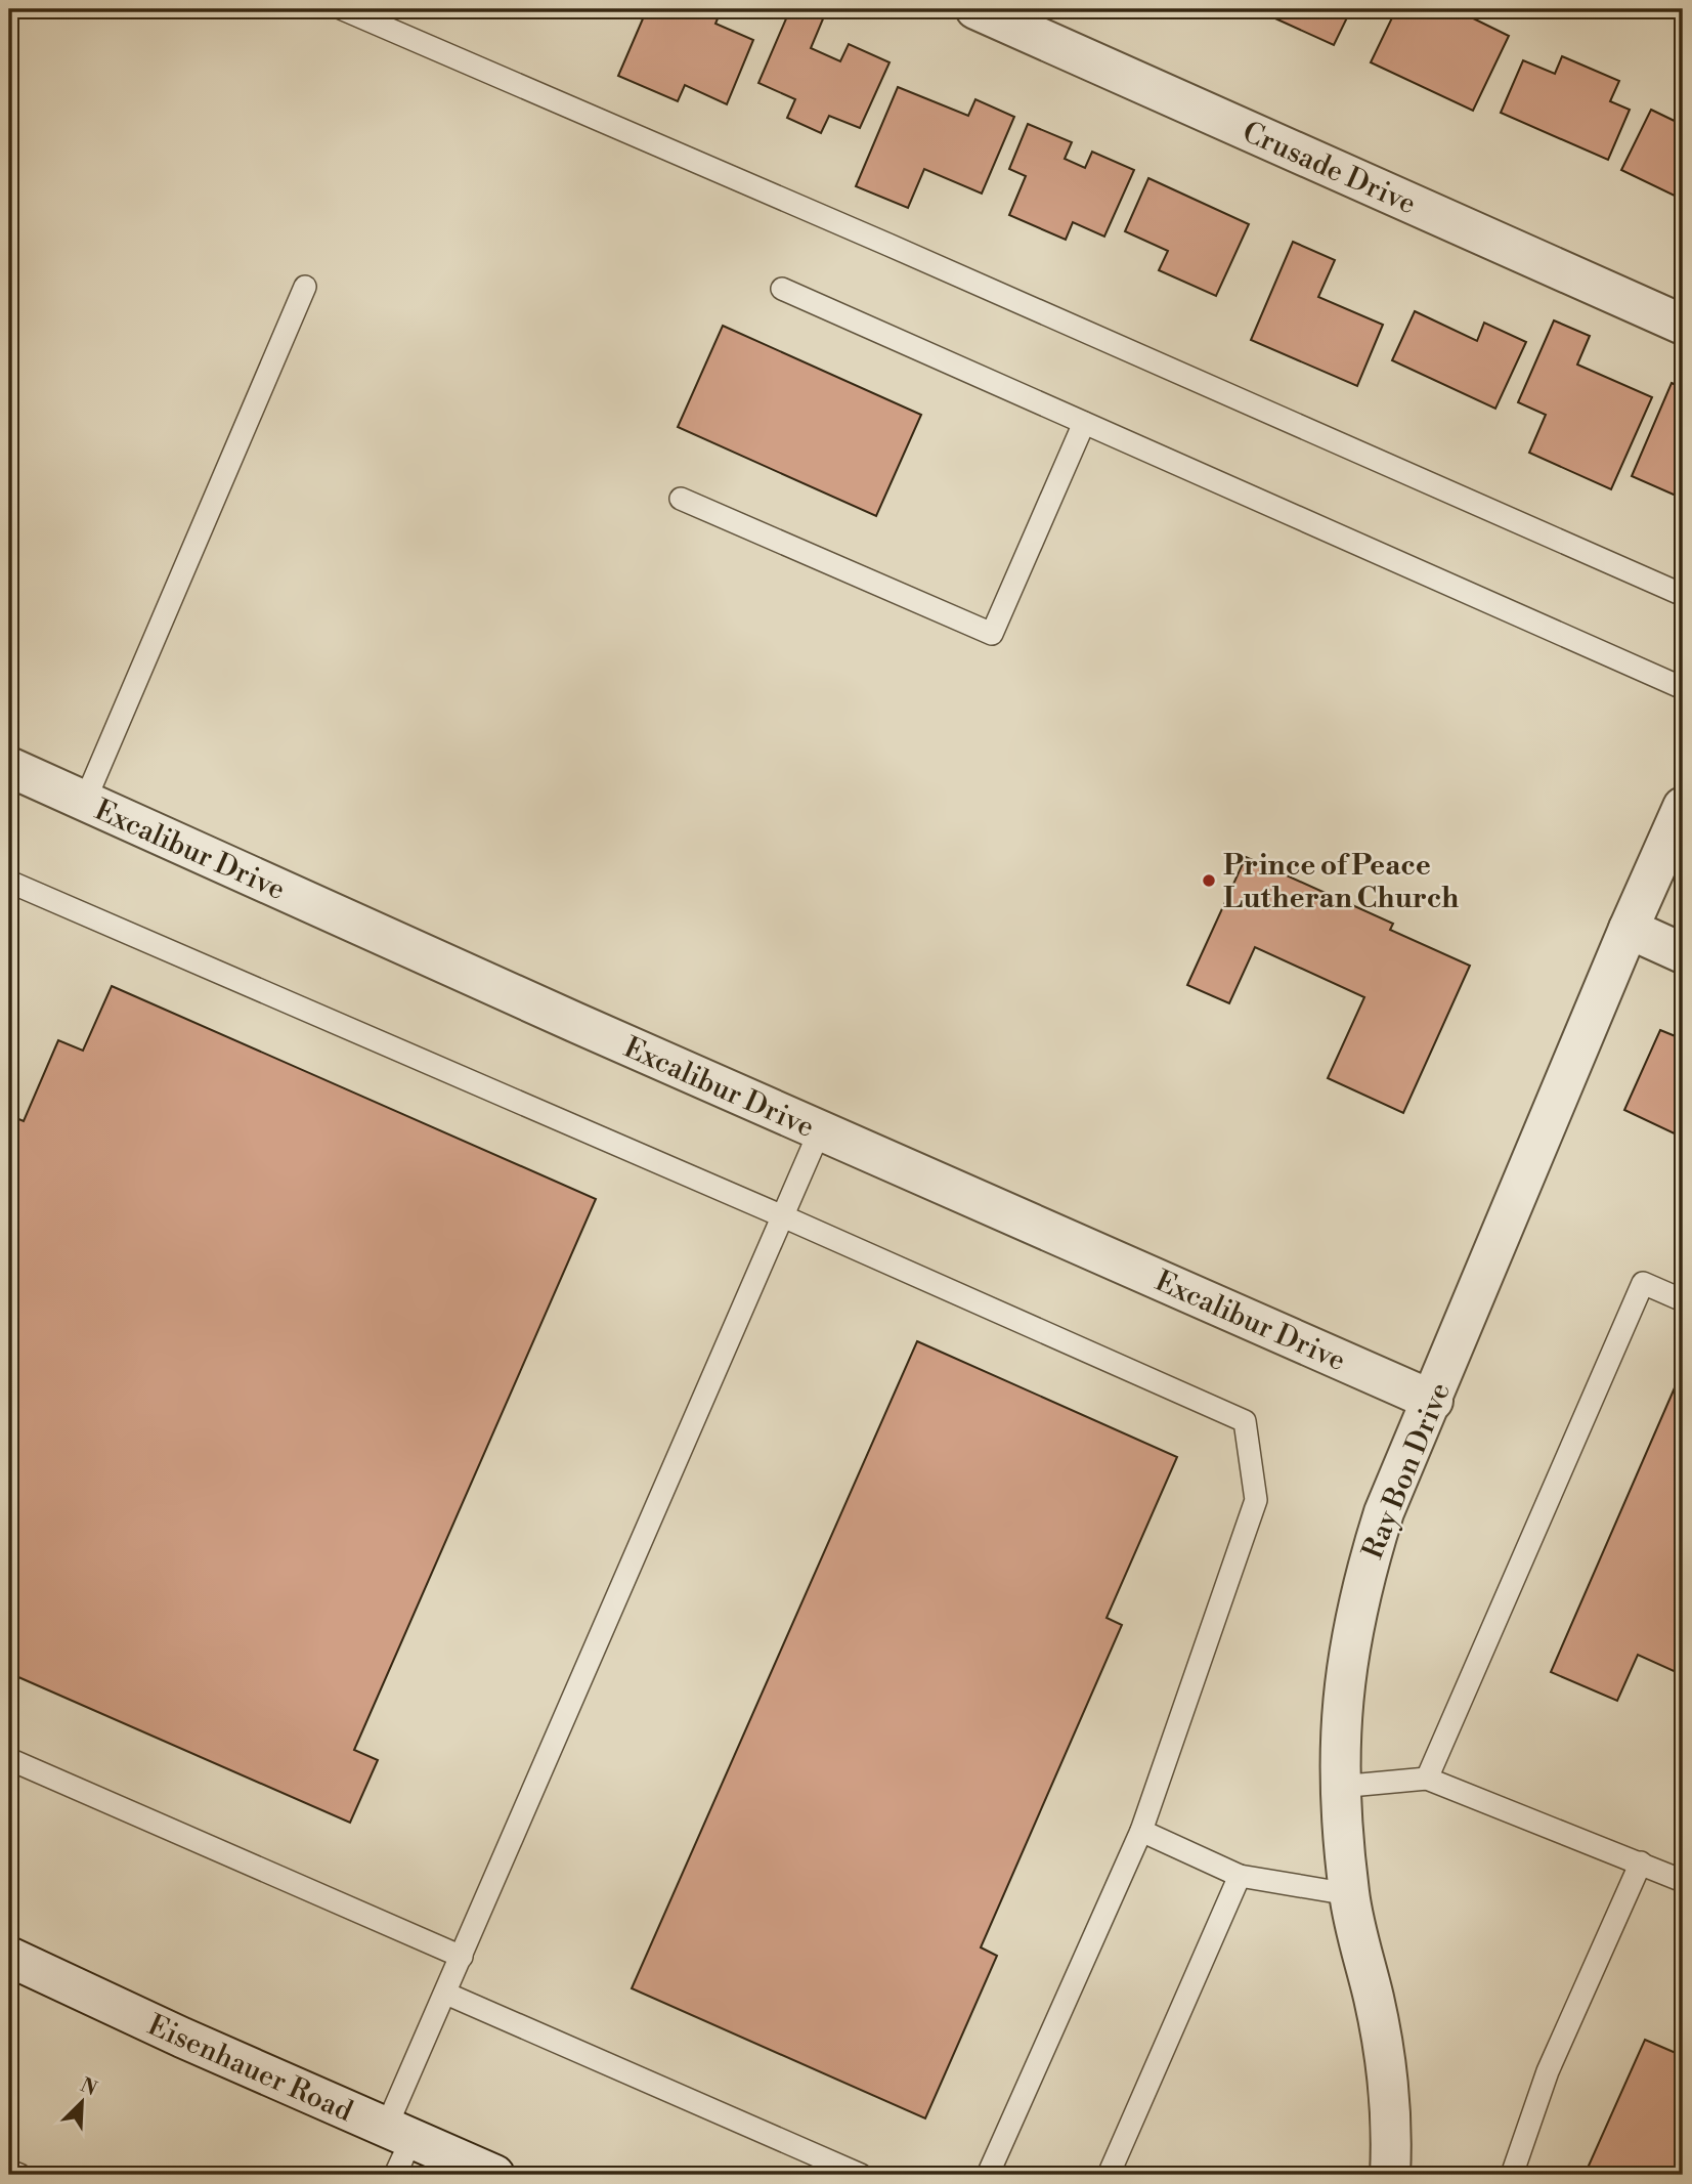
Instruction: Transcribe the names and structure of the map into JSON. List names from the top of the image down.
{
  "streets": {
    "street": [
      "Crusade Drive",
      "Excalibur Drive",
      "Ray Bon Drive",
      "Eisenhauer Road"
    ]
  },
  "crossings": [
    ["Excalibur Drive", "Ray Bon Drive"]
  ],
  "places": ["Prince of Peace Lutheran Church"],
  "north": "top right"
}
